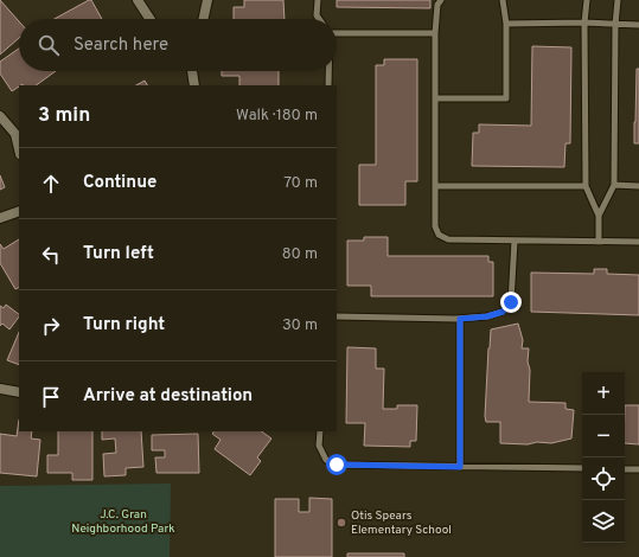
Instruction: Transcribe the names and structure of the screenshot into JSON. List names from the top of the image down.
{
  "parks": ["J.C. Gran Neighborhood Park"],
  "places": ["Otis Spears Elementary School"],
  "page": {
    "search": "Search here",
    "heading": ["3 min", "Walk · 180 m"],
    "list": [
      ["Continue", "70 m"],
      ["Turn left", "80 m"],
      ["Turn right", "30 m"],
      "Arrive at destination"
    ],
    "map_buttons": ["+", "−"]
  }
}
